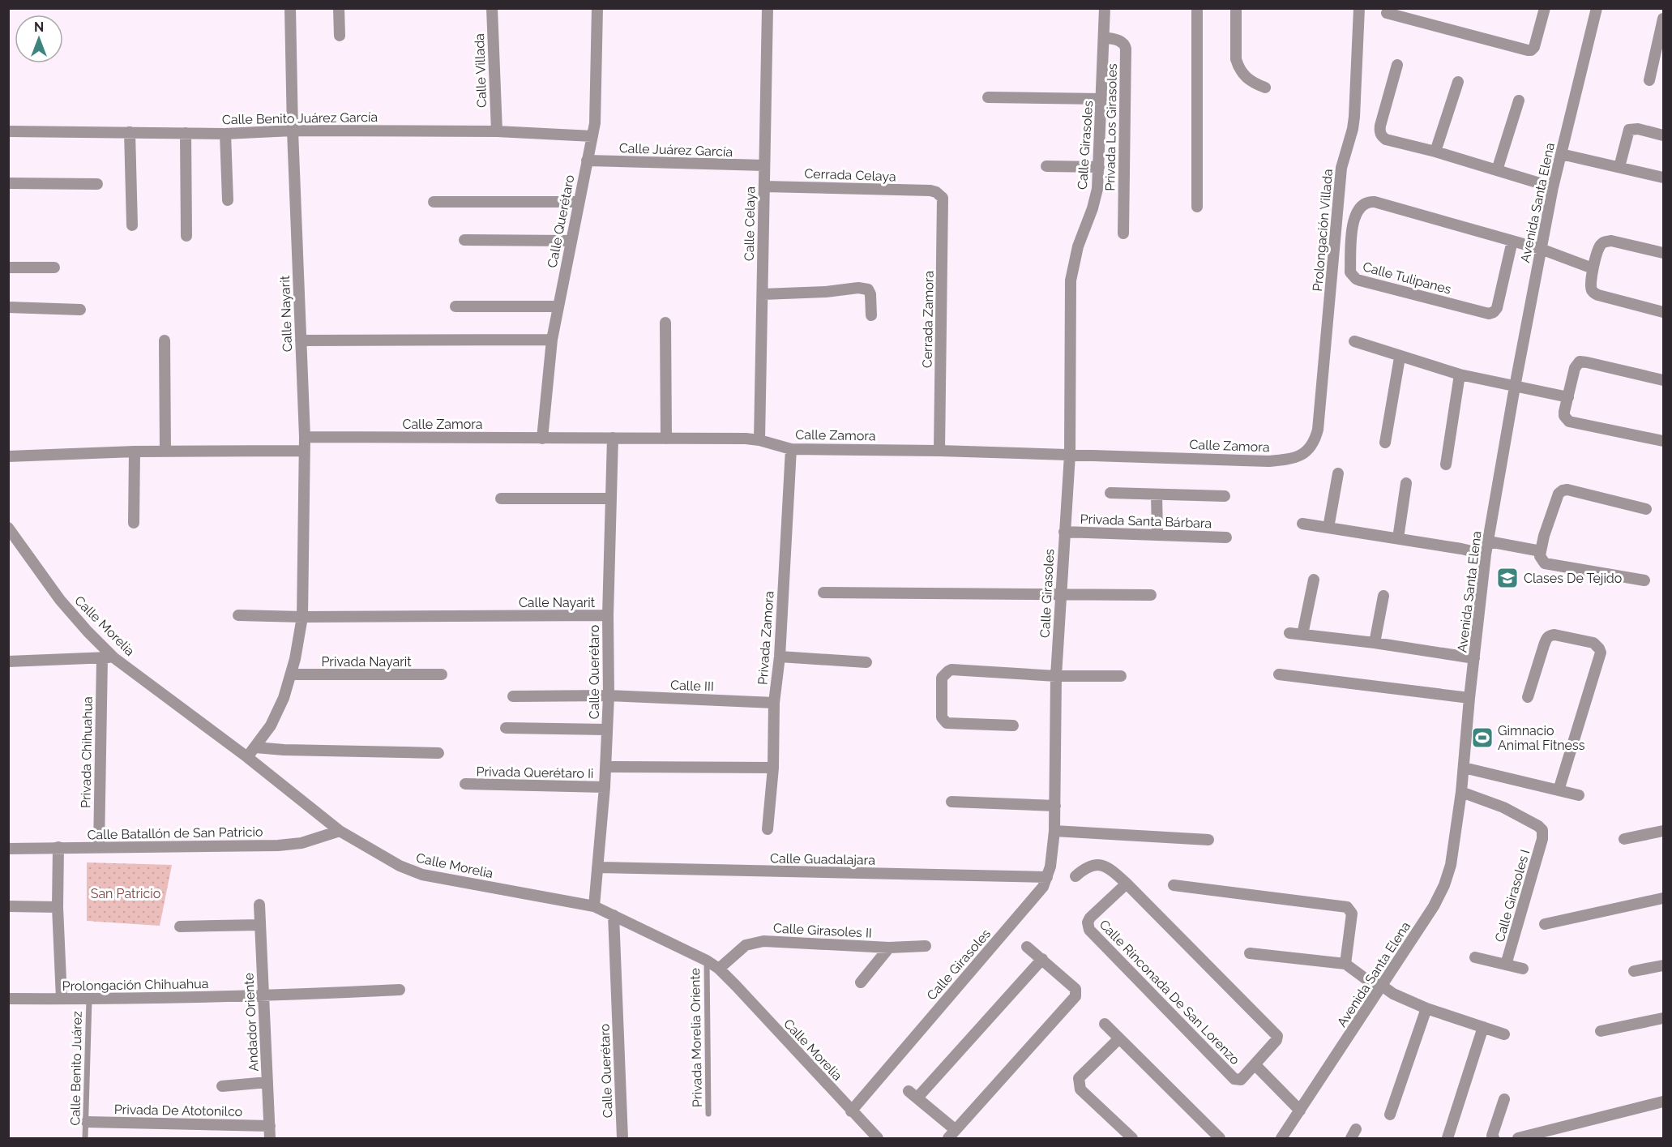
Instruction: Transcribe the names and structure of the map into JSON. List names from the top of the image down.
{
  "streets": {
    "street": [
      "Calle Villada",
      "Calle Benito Juárez García",
      "Privada Los Girasoles",
      "Calle Girasoles",
      "Calle Juárez García",
      "Cerrada Celaya",
      "Avenida Santa Elena",
      "Calle Querétaro",
      "Calle Celaya",
      "Prolongación Villada",
      "Calle Tulipanes",
      "Calle Nayarit",
      "Cerrada Zamora",
      "Calle Zamora",
      "Privada Santa Bárbara",
      "Calle Morelia",
      "Privada Zamora",
      "Privada Nayarit",
      "Calle III",
      "Privada Chihuahua",
      "Privada Querétaro Ii",
      "Calle Batallón de San Patricio",
      "Calle Guadalajara",
      "Calle Girasoles I",
      "Calle Girasoles II",
      "Prolongación Chihuahua",
      "Calle Rinconada De San Lorenzo",
      "Andador Oriente",
      "Privada De Atotonilco"
    ],
    "lane": ["Privada Morelia Oriente", "Calle Benito Juárez"]
  },
  "crossings": [
    ["Calle Villada", "Calle Benito Juárez García"],
    ["Calle Benito Juárez García", "Calle Querétaro"],
    ["Calle Benito Juárez García", "Calle Nayarit"],
    ["Privada Los Girasoles", "Calle Girasoles"],
    ["Calle Girasoles", "Calle Zamora"],
    ["Calle Girasoles", "Privada Santa Bárbara"],
    ["Calle Girasoles", "Calle Morelia"],
    ["Calle Girasoles", "Calle Guadalajara"],
    ["Calle Juárez García", "Calle Querétaro"],
    ["Calle Juárez García", "Calle Celaya"],
    ["Cerrada Celaya", "Calle Celaya"],
    ["Cerrada Celaya", "Cerrada Zamora"],
    ["Avenida Santa Elena", "Calle Tulipanes"],
    ["Avenida Santa Elena", "Calle Girasoles I"],
    ["Avenida Santa Elena", "Calle Rinconada De San Lorenzo"],
    ["Calle Querétaro", "Calle Nayarit"],
    ["Calle Querétaro", "Calle Zamora"],
    ["Calle Querétaro", "Calle Morelia"],
    ["Calle Querétaro", "Calle III"],
    ["Calle Querétaro", "Privada Querétaro Ii"],
    ["Calle Querétaro", "Calle Guadalajara"],
    ["Calle Celaya", "Calle Zamora"],
    ["Prolongación Villada", "Calle Zamora"],
    ["Calle Nayarit", "Calle Zamora"],
    ["Calle Nayarit", "Calle Morelia"],
    ["Calle Nayarit", "Privada Nayarit"],
    ["Cerrada Zamora", "Calle Zamora"],
    ["Calle Zamora", "Privada Zamora"],
    ["Calle Morelia", "Privada Chihuahua"],
    ["Calle Morelia", "Calle Batallón de San Patricio"],
    ["Calle Morelia", "Calle Girasoles II"],
    ["Calle Morelia", "Privada Morelia Oriente"],
    ["Privada Zamora", "Calle III"],
    ["Privada Chihuahua", "Calle Batallón de San Patricio"],
    ["Prolongación Chihuahua", "Andador Oriente"],
    ["Prolongación Chihuahua", "Calle Benito Juárez"],
    ["Andador Oriente", "Privada De Atotonilco"],
    ["Calle Benito Juárez", "Privada De Atotonilco"]
  ],
  "parks": ["San Patricio"],
  "places": {
    "school or university": ["Clases De Tejido"],
    "sports": ["Gimnacio Animal Fitness"]
  },
  "north": "top"
}
